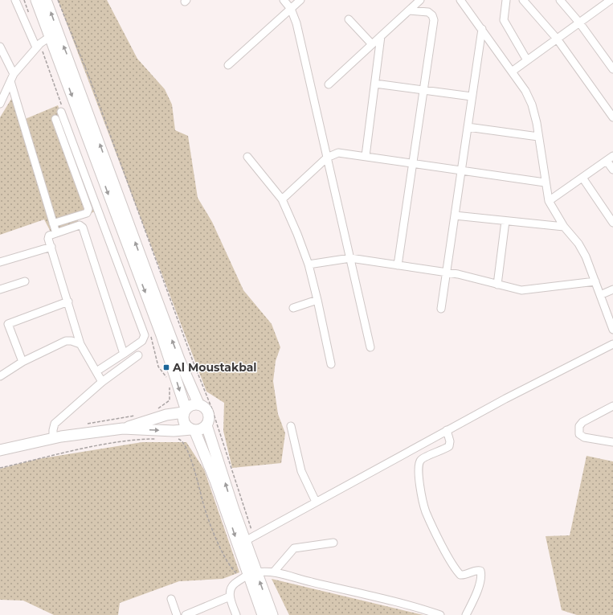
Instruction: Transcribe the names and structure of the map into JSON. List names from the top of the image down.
{
  "places": {
    "transit": ["Al Moustakbal"]
  }
}
